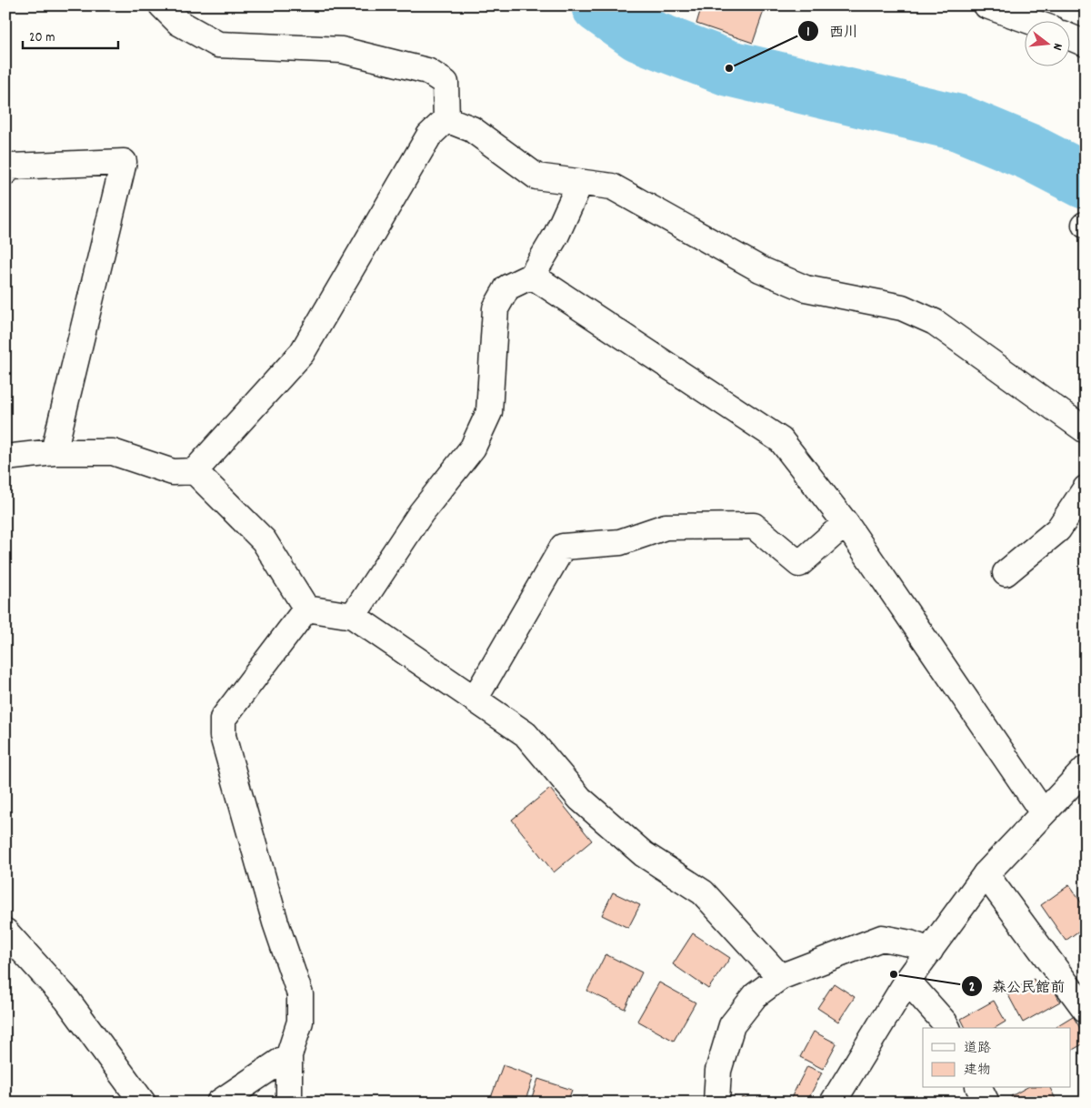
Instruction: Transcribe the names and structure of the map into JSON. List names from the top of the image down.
{
  "places": ["西川", "森公民館前"],
  "legend": ["道路", "建物"],
  "scale_bar": "20 m",
  "north": "right"
}
